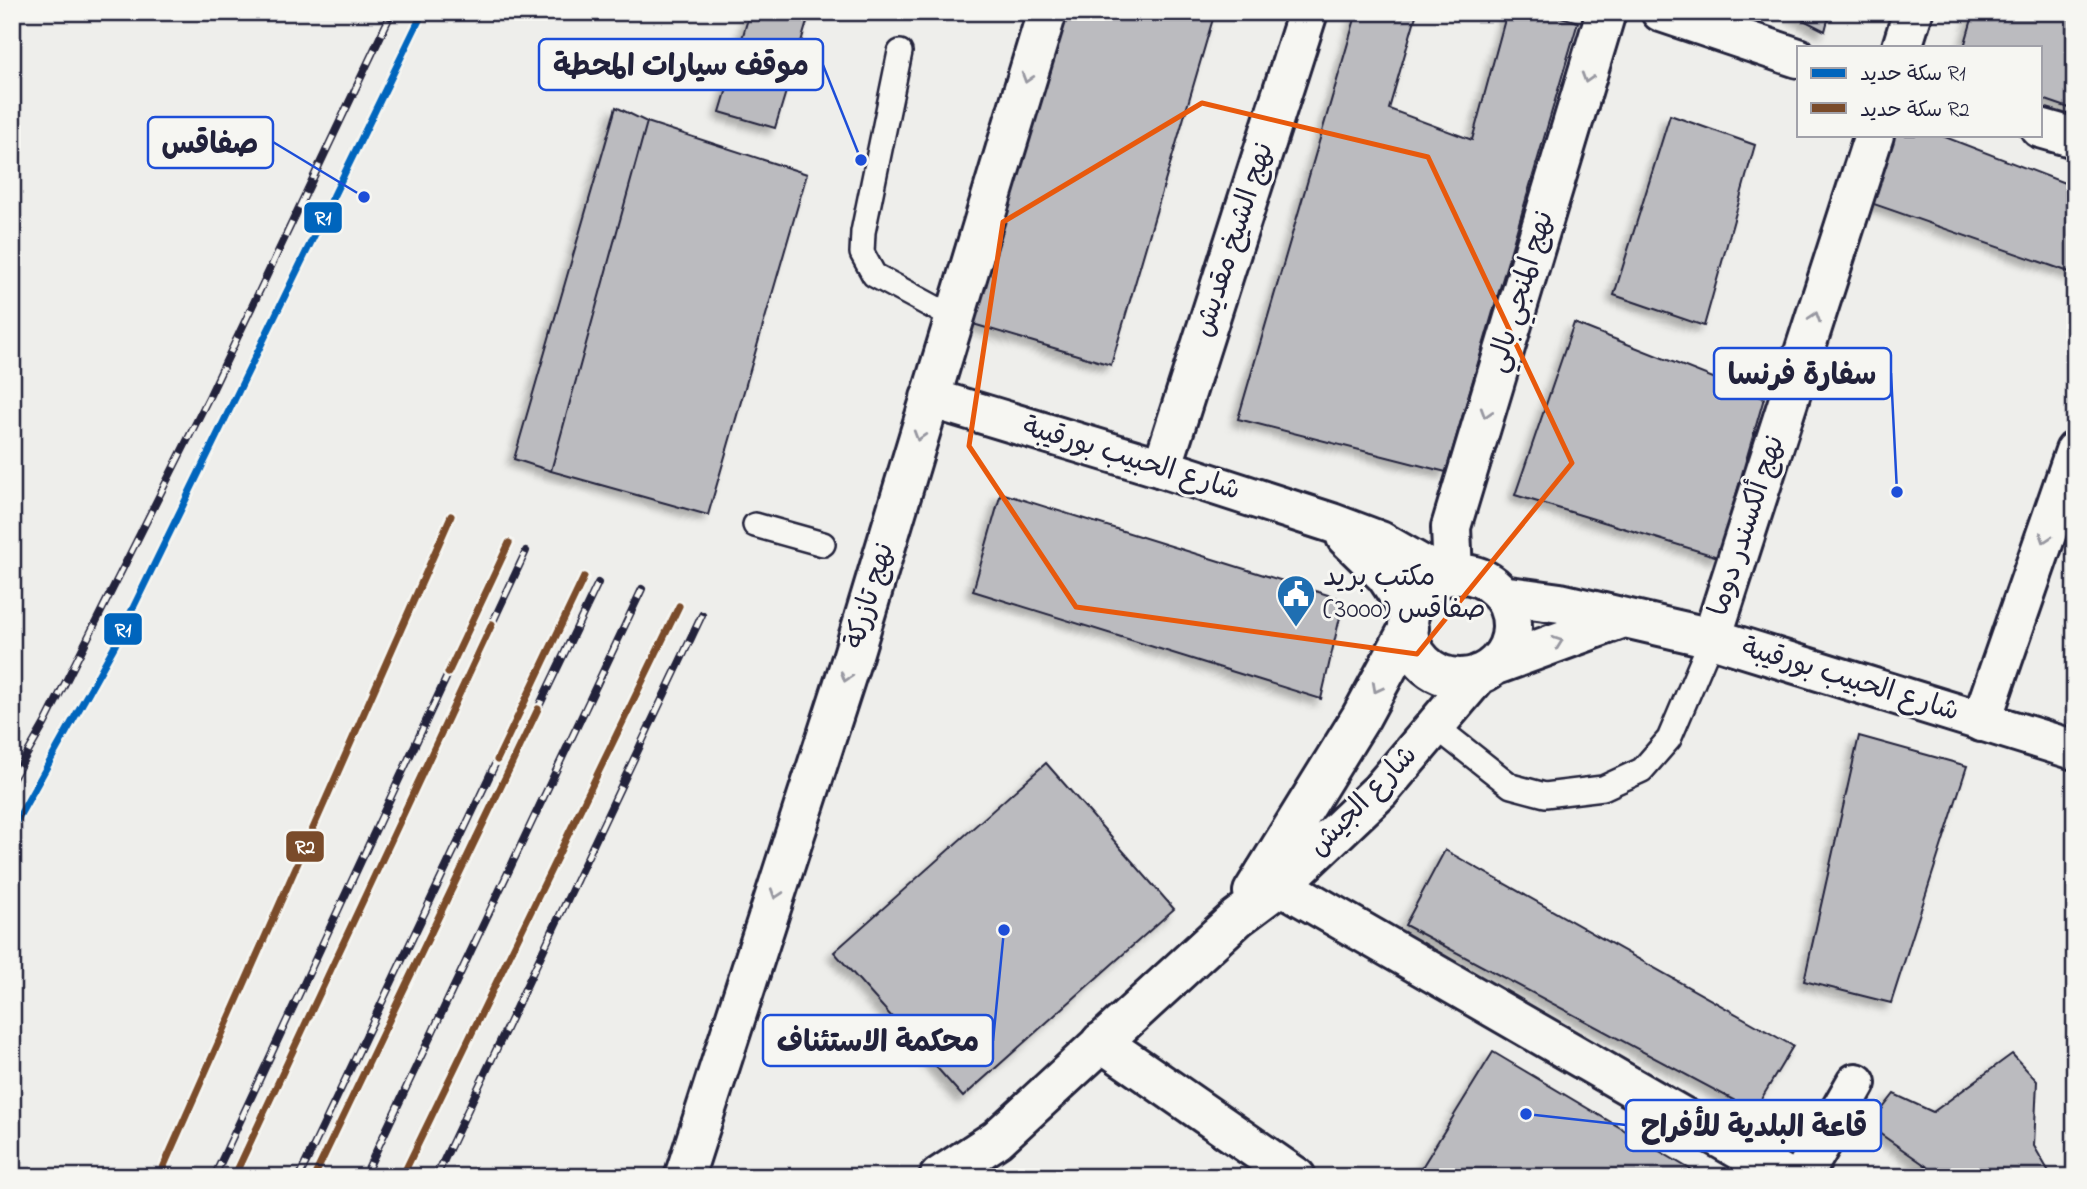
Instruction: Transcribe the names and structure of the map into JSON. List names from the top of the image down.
{
  "streets": {
    "street": [
      "نهج الشيخ مقديش",
      "نهج المنجي بالي",
      "شارع الحبيب بورقيبة",
      "نهج ألكسندر دوما",
      "نهج تازركة",
      "شارع الجيش"
    ]
  },
  "crossings": [
    ["نهج الشيخ مقديش", "شارع الحبيب بورقيبة"],
    ["نهج المنجي بالي", "شارع الحبيب بورقيبة"],
    ["نهج المنجي بالي", "شارع الجيش"],
    ["شارع الحبيب بورقيبة", "نهج ألكسندر دوما"],
    ["شارع الحبيب بورقيبة", "نهج تازركة"],
    ["شارع الحبيب بورقيبة", "شارع الجيش"]
  ],
  "one_way": ["نهج المنجي بالي", "نهج تازركة"],
  "places": {
    "other": [
      "موقف سيارات المحطة",
      "صفاقس",
      "سفارة فرنسا",
      "محكمة الاستئناف",
      "قاعة البلدية للأفراح"
    ],
    "public building": ["مكتب بريد صفاقس (3000)"]
  },
  "lines": ["rail line R1", "rail line R2"],
  "legend": ["سكة حديد R1", "سكة حديد R2"]
}
